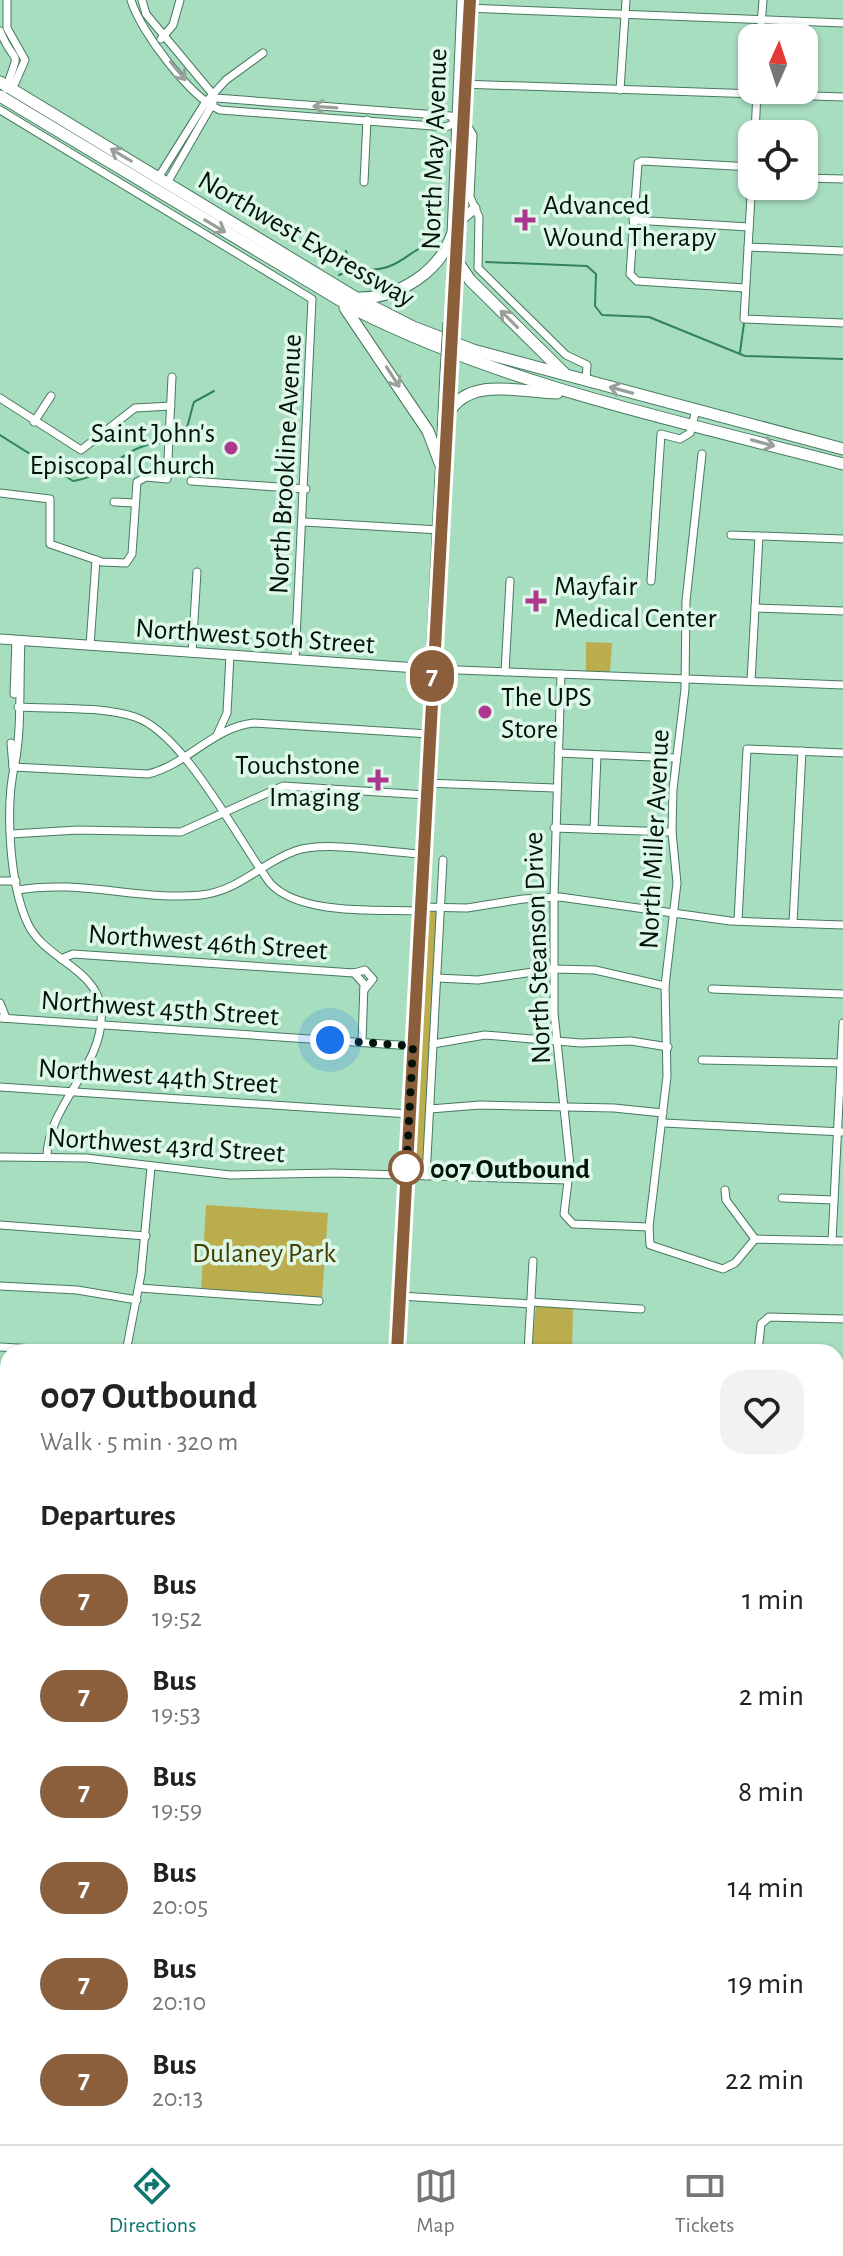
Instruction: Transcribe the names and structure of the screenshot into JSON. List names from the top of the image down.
{
  "streets": {
    "highway": ["Northwest Expressway"],
    "main road": ["North May Avenue", "Northwest 50th Street"],
    "street": [
      "North Brookline Avenue",
      "North Miller Avenue",
      "Northwest 46th Street",
      "North Steanson Drive",
      "Northwest 45th Street",
      "Northwest 44th Street",
      "Northwest 43rd Street"
    ]
  },
  "crossings": [
    ["North May Avenue", "Northwest 50th Street"],
    ["North May Avenue", "Northwest 45th Street"],
    ["North May Avenue", "Northwest 44th Street"],
    ["North May Avenue", "Northwest 43rd Street"],
    ["Northwest Expressway", "North Brookline Avenue"],
    ["North Brookline Avenue", "Northwest 50th Street"],
    ["Northwest 50th Street", "North Miller Avenue"],
    ["Northwest 50th Street", "North Steanson Drive"],
    ["North Miller Avenue", "North Steanson Drive"],
    ["North Steanson Drive", "Northwest 43rd Street"]
  ],
  "parks": ["Dulaney Park"],
  "places": {
    "health": ["Advanced Wound Therapy", "Mayfair Medical Center", "Touchstone Imaging"],
    "other": ["Saint John's Episcopal Church", "The UPS Store", "007 Outbound"]
  },
  "lines": ["bus line 7"],
  "north": "top",
  "page": {
    "on_map": "7",
    "heading": [
      ["007 Outbound", "Walk · 5 min · 320 m"],
      "Departures"
    ],
    "list": [
      {
        "mark": "7",
        "name": "Bus",
        "note": "19:52",
        "value": "1 min"
      },
      {
        "mark": "7",
        "name": "Bus",
        "note": "19:53",
        "value": "2 min"
      },
      {
        "mark": "7",
        "name": "Bus",
        "note": "19:59",
        "value": "8 min"
      },
      {
        "mark": "7",
        "name": "Bus",
        "note": "20:05",
        "value": "14 min"
      },
      {
        "mark": "7",
        "name": "Bus",
        "note": "20:10",
        "value": "19 min"
      },
      {
        "mark": "7",
        "name": "Bus",
        "note": "20:13",
        "value": "22 min"
      }
    ],
    "tabs": ["Directions", "Map", "Tickets"]
  }
}
